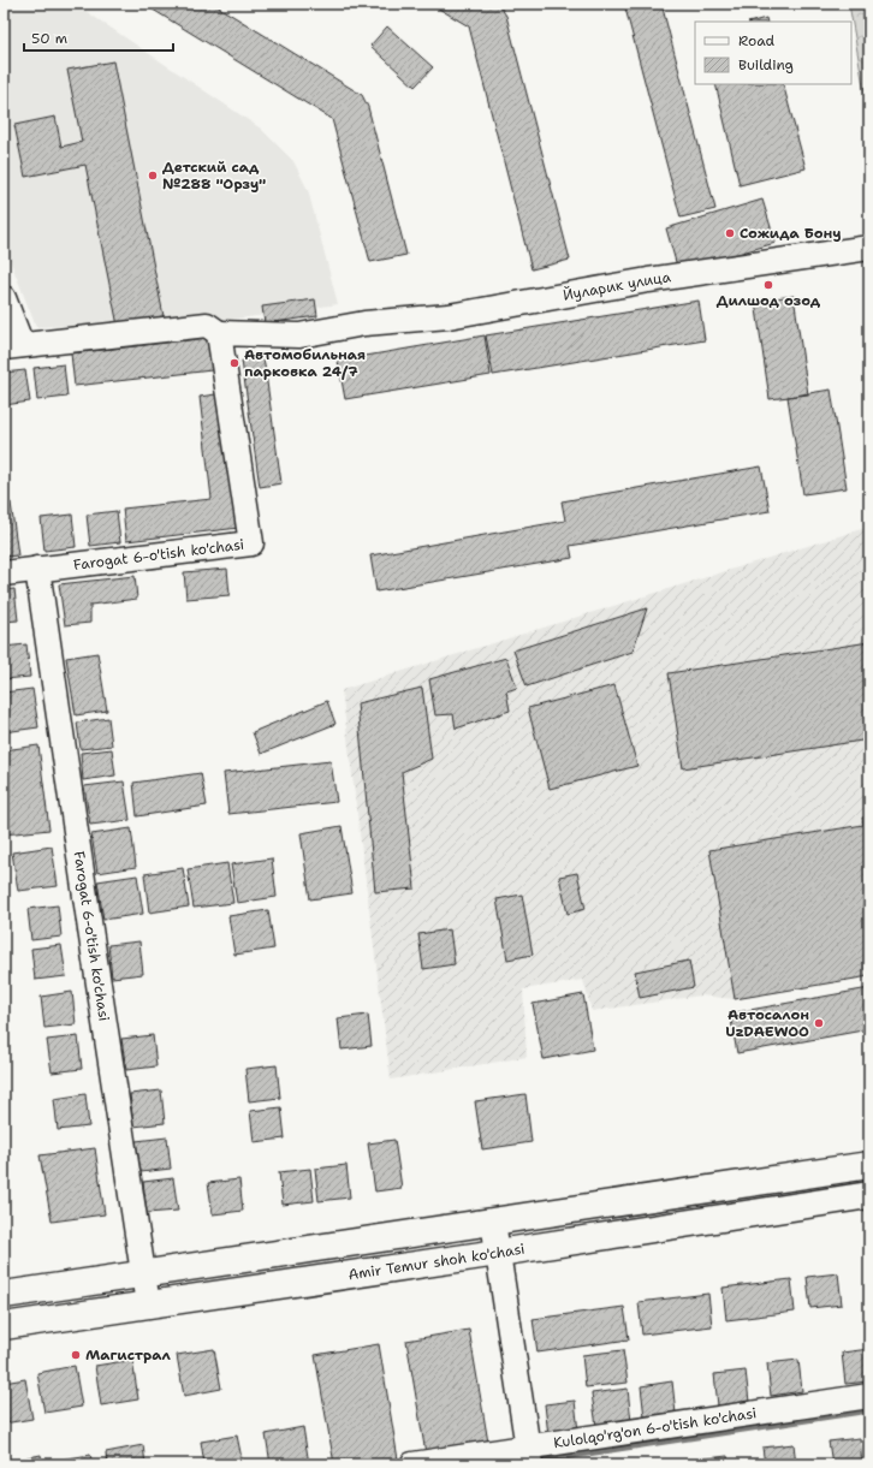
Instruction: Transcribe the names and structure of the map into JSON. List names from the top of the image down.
{
  "streets": {
    "main road": ["Amir Temur shoh ko'chasi"],
    "street": ["Йуларик улица", "Farogat 6-o'tish ko'chasi", "Kulolqo'rg'on 6-o'tish ko'chasi"]
  },
  "crossings": [
    ["Йуларик улица", "Farogat 6-o'tish ko'chasi"],
    ["Farogat 6-o'tish ko'chasi", "Amir Temur shoh ko'chasi"]
  ],
  "places": [
    "Детский сад №288 \"Орзу\"",
    "Сожида Бону",
    "Дилшод озод",
    "Автомобильная парковка 24/7",
    "Автосалон UzDAEWOO",
    "Магистрал"
  ],
  "legend": ["Road", "Building"],
  "scale_bar": "50 m"
}
